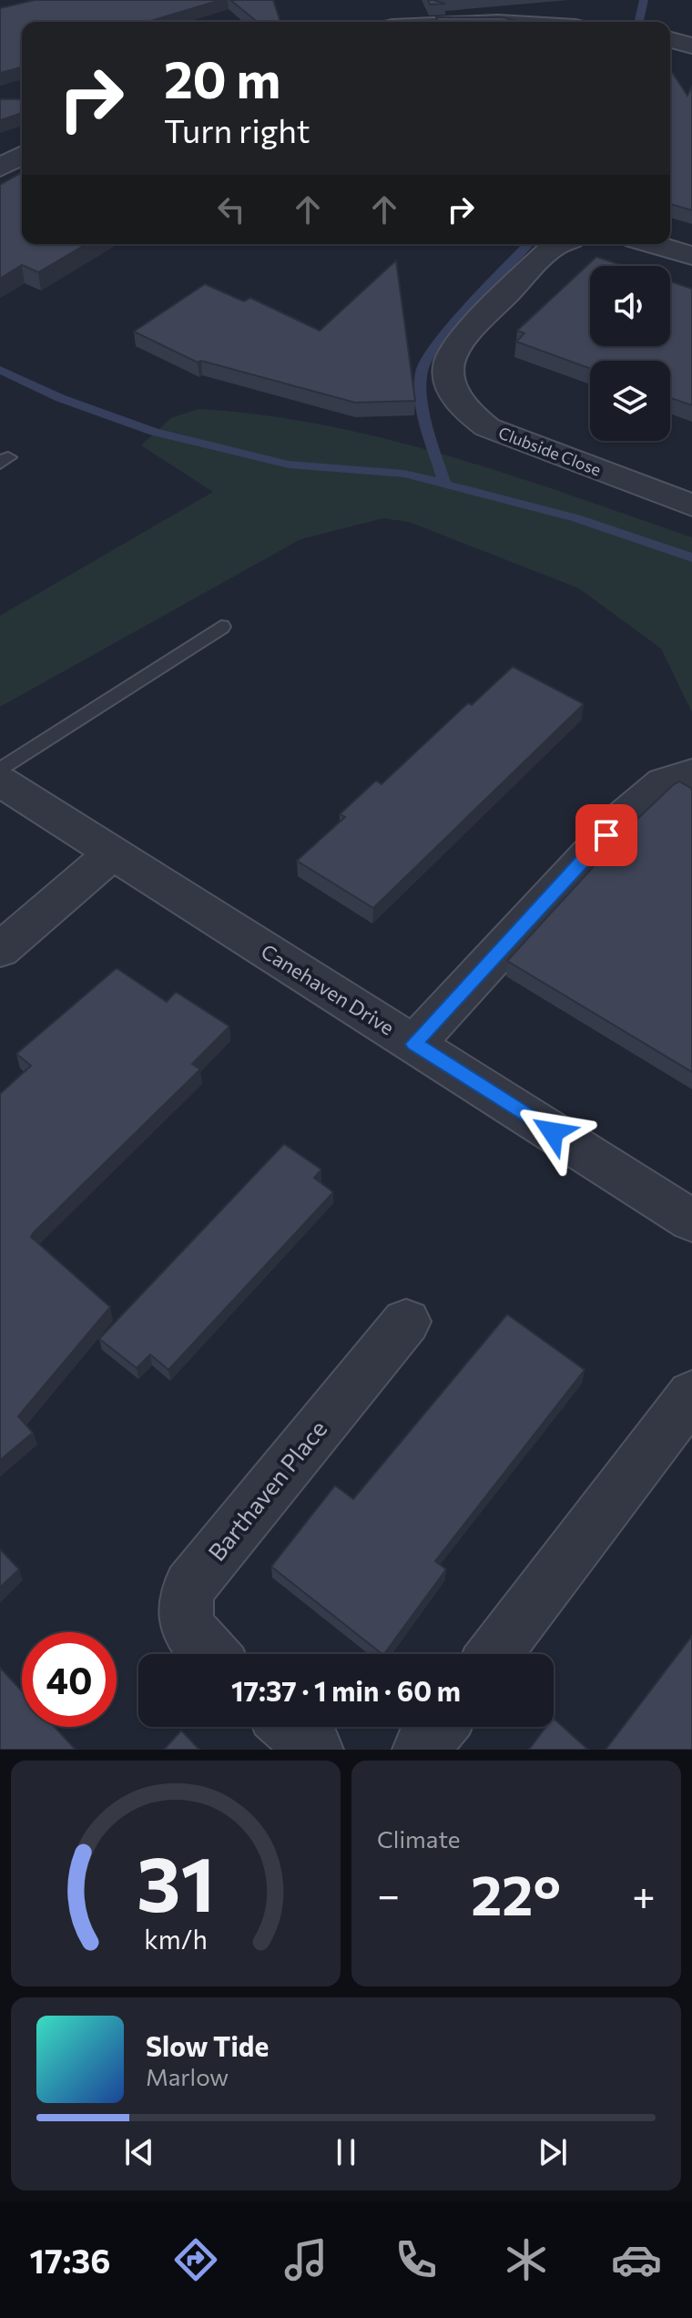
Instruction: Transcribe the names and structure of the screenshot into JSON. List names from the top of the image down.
{
  "streets": {
    "street": ["Clubside Close", "Canehaven Drive", "Barthaven Place"]
  },
  "page": {
    "turn": ["20 m", "Turn right"],
    "limit": "40",
    "trip": "17:37 · 1 min · 60 m",
    "tile": "Climate",
    "heat": ["−", "22°", "+"],
    "song": ["Slow Tide", "Marlow"],
    "tabs": "17:36",
    "gauge": ["31", "km/h"]
  }
}
